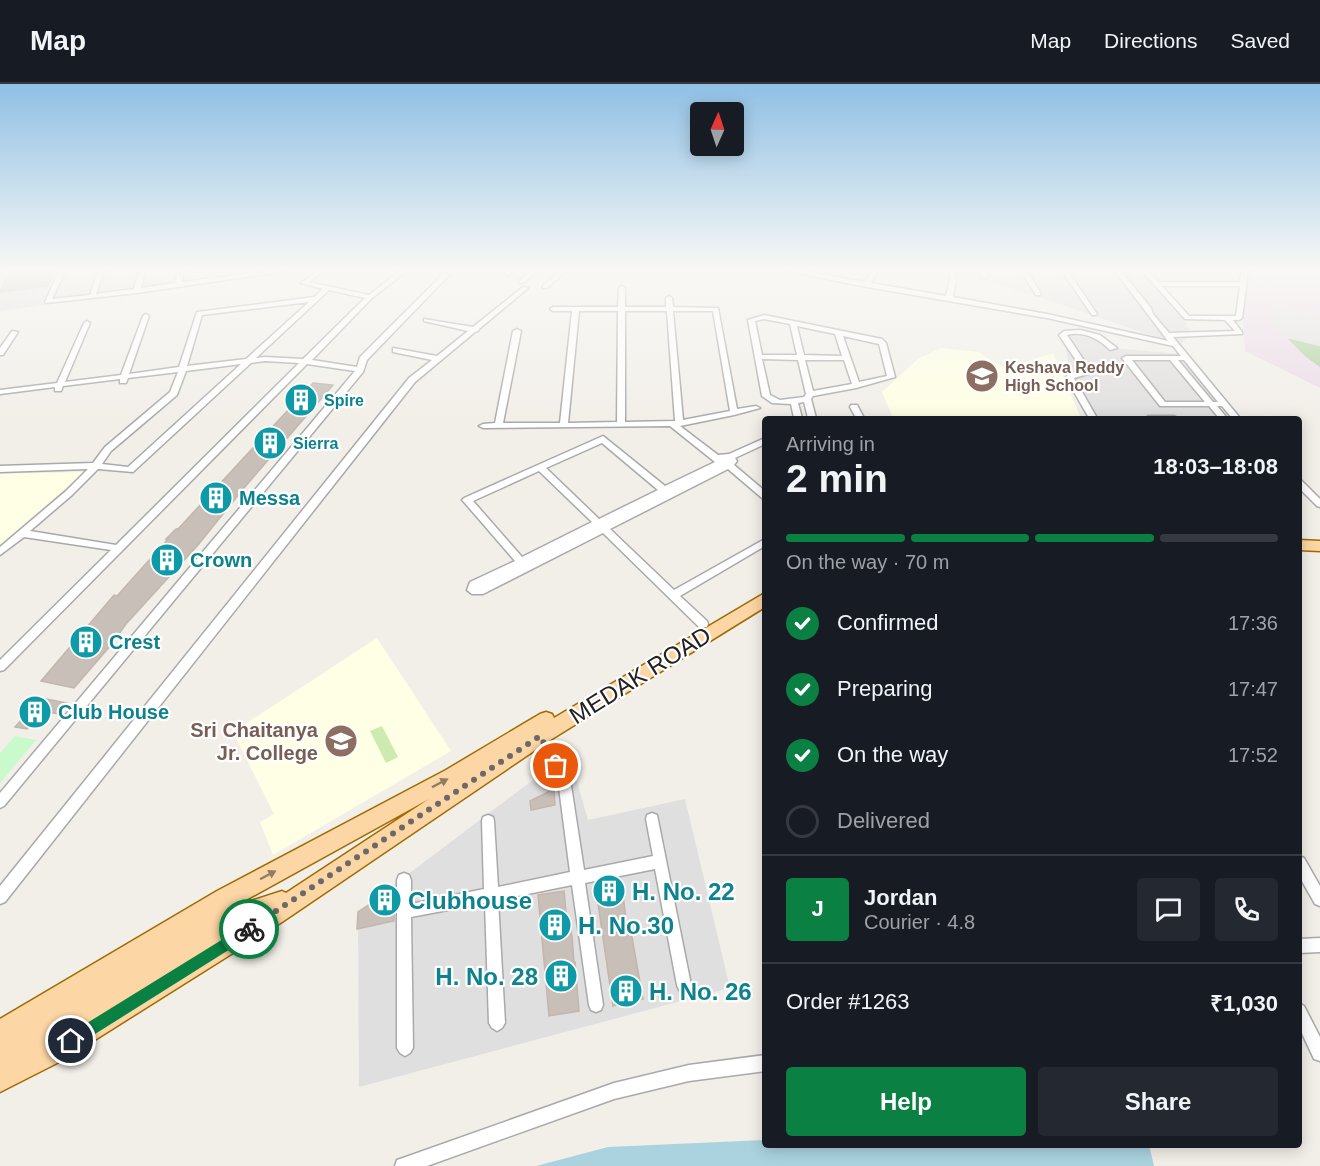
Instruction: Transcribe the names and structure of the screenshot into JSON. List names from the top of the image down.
{
  "streets": {
    "main road": ["MEDAK ROAD"]
  },
  "places": {
    "school or university": ["Keshava Reddy High School", "Sri Chaitanya Jr. College"],
    "building": [
      "Spire",
      "Sierra",
      "Messa",
      "Crown",
      "Crest",
      "Club House",
      "H. No. 22",
      "Clubhouse",
      "H. No.30",
      "H. No. 28",
      "H. No. 26"
    ]
  },
  "north": "top",
  "page": {
    "header": "Map",
    "nav": ["Map", "Directions", "Saved"],
    "heading": ["2 min", "Arriving in", "18:03–18:08"],
    "panel": [
      "Jordan",
      "Courier · 4.8",
      "Order #1263",
      "₹1,030"
    ],
    "bar": "On the way · 70 m",
    "list": [
      ["Confirmed", "17:36"],
      ["Preparing", "17:47"],
      ["On the way", "17:52"],
      "Delivered"
    ],
    "round": "J",
    "buttons": ["Help", "Share"]
  }
}
